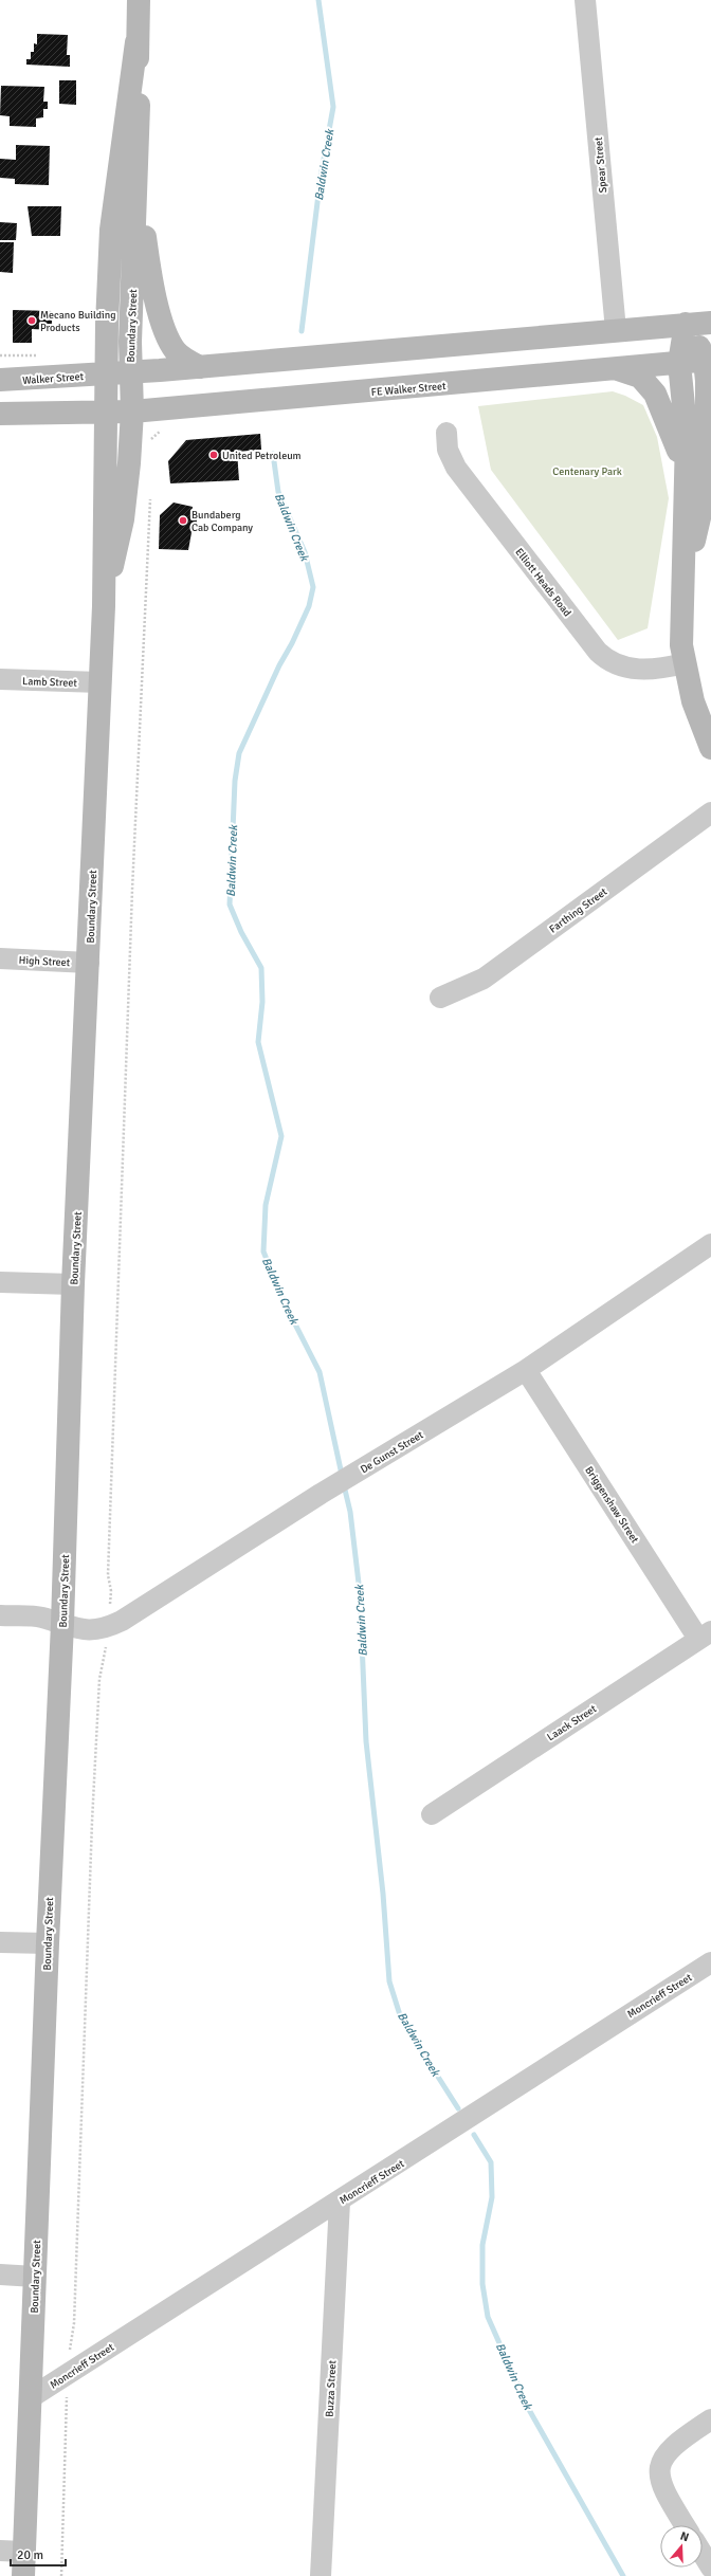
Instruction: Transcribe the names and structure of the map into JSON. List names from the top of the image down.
{
  "streets": {
    "street": [
      "Spear Street",
      "Boundary Street",
      "Walker Street",
      "FE Walker Street",
      "Elliott Heads Road",
      "Lamb Street",
      "Farthing Street",
      "High Street",
      "De Gunst Street",
      "Briggenshaw Street",
      "Laack Street",
      "Moncrieff Street",
      "Buzza Street"
    ]
  },
  "crossings": [
    ["Boundary Street", "Walker Street"],
    ["Boundary Street", "FE Walker Street"],
    ["Boundary Street", "Lamb Street"],
    ["Boundary Street", "High Street"],
    ["Boundary Street", "De Gunst Street"],
    ["Boundary Street", "Moncrieff Street"],
    ["De Gunst Street", "Briggenshaw Street"],
    ["Briggenshaw Street", "Laack Street"],
    ["Moncrieff Street", "Buzza Street"]
  ],
  "water": ["Baldwin Creek"],
  "parks": ["Centenary Park"],
  "places": ["Mecano Building Products", "United Petroleum", "Bundaberg Cab Company"],
  "scale_bar": "20 m",
  "north": "top"
}
